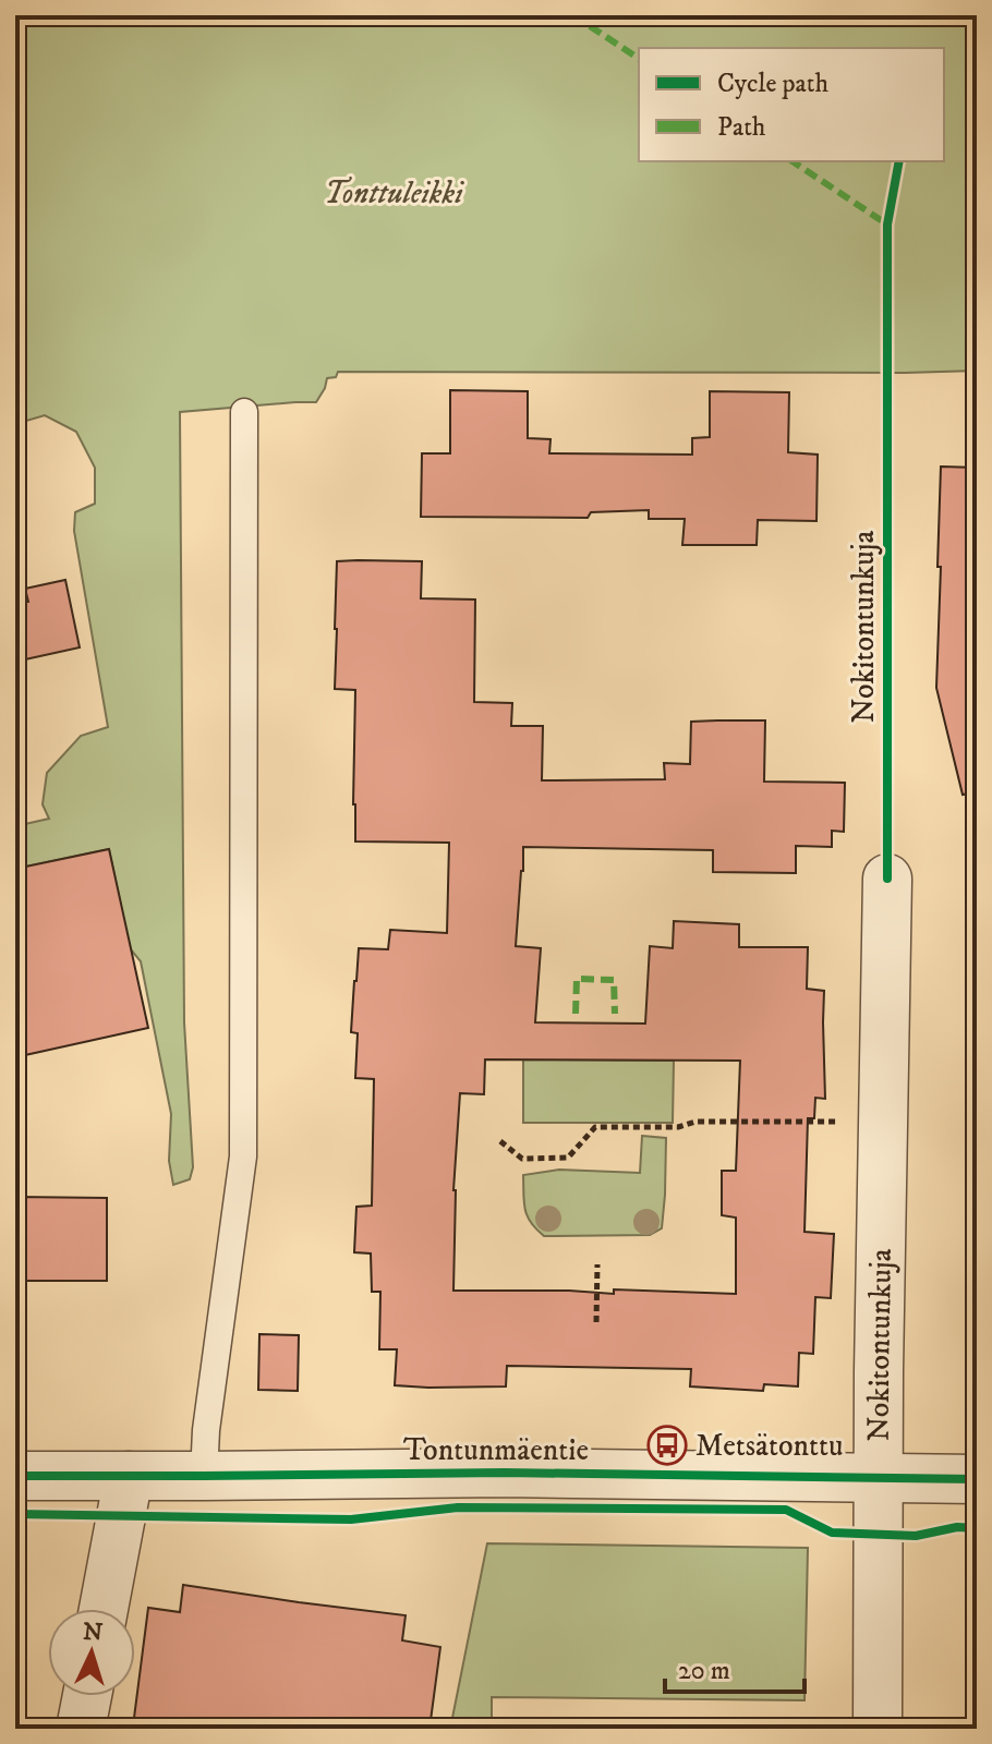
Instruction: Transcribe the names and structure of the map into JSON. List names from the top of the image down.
{
  "streets": {
    "street": ["Nokitontunkuja", "Tontunmäentie"]
  },
  "crossings": [
    ["Nokitontunkuja", "Tontunmäentie"]
  ],
  "parks": ["Tonttuleikki"],
  "places": {
    "bus stop": ["Metsätonttu"]
  },
  "legend": ["Cycle path", "Path"],
  "scale_bar": "20 m",
  "north": "top"
}
